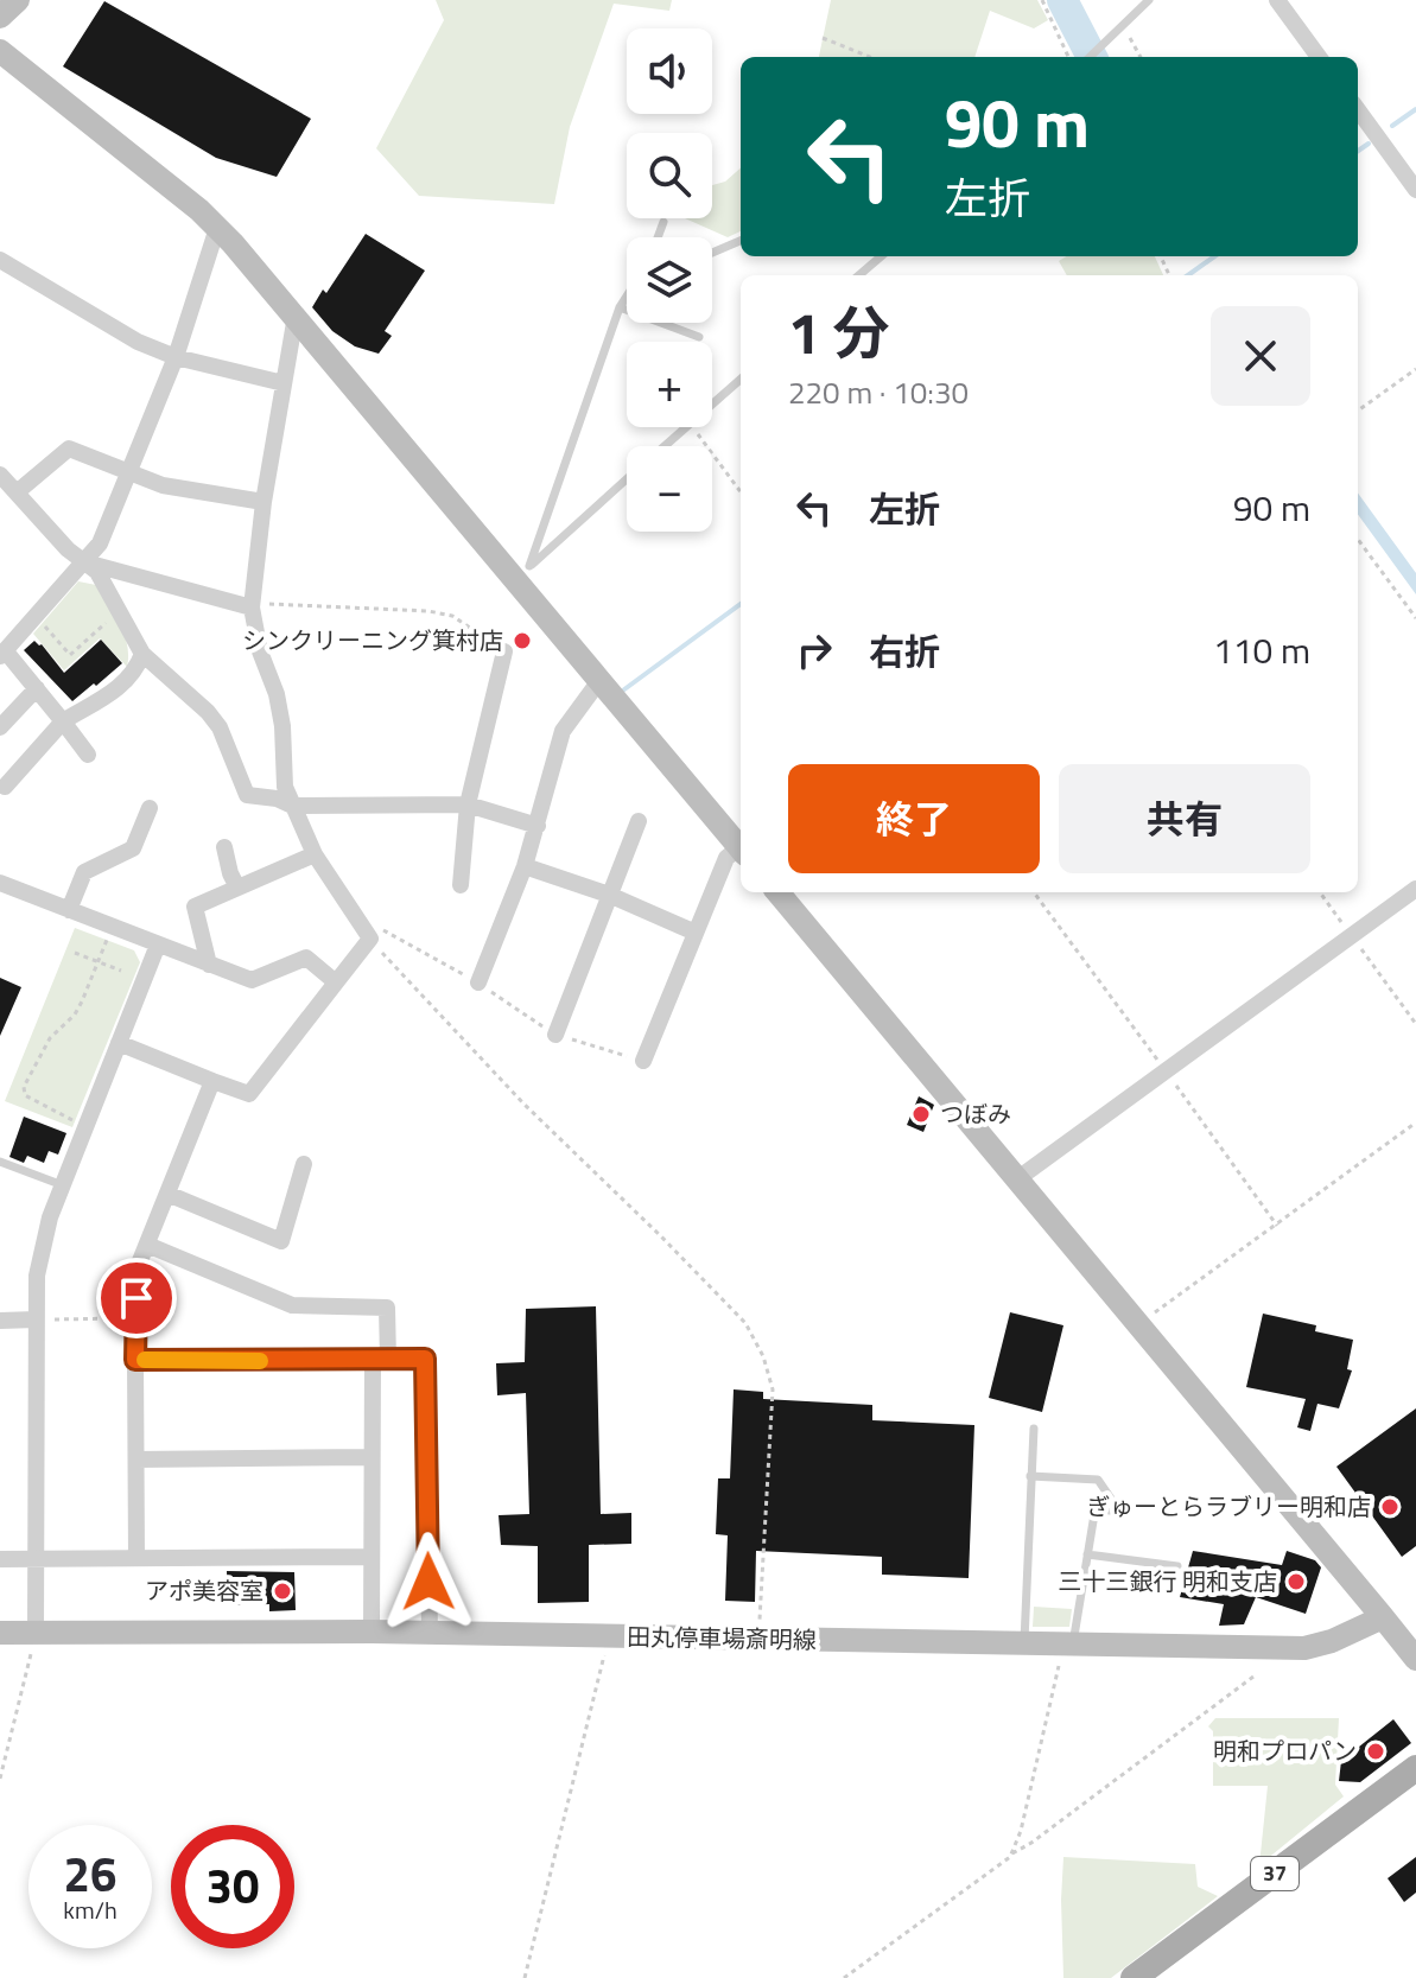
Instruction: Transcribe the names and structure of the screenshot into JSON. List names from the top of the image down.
{
  "streets": {
    "main road": ["37"],
    "street": ["田丸停車場斎明線"]
  },
  "places": [
    "シンクリーニング箕村店",
    "つぼみ",
    "ぎゅーとらラブリー明和店",
    "三十三銀行 明和支店",
    "アポ美容室",
    "明和プロパン"
  ],
  "page": {
    "map_buttons": ["+", "−"],
    "turn": ["90 m", "左折"],
    "heading": ["1 分", "220 m · 10:30"],
    "list": [
      {
        "name": "左折",
        "value": "90 m"
      },
      {
        "name": "右折",
        "value": "110 m"
      }
    ],
    "buttons": ["終了", "共有"],
    "speed": "26 km/h",
    "limit": "30"
  }
}
